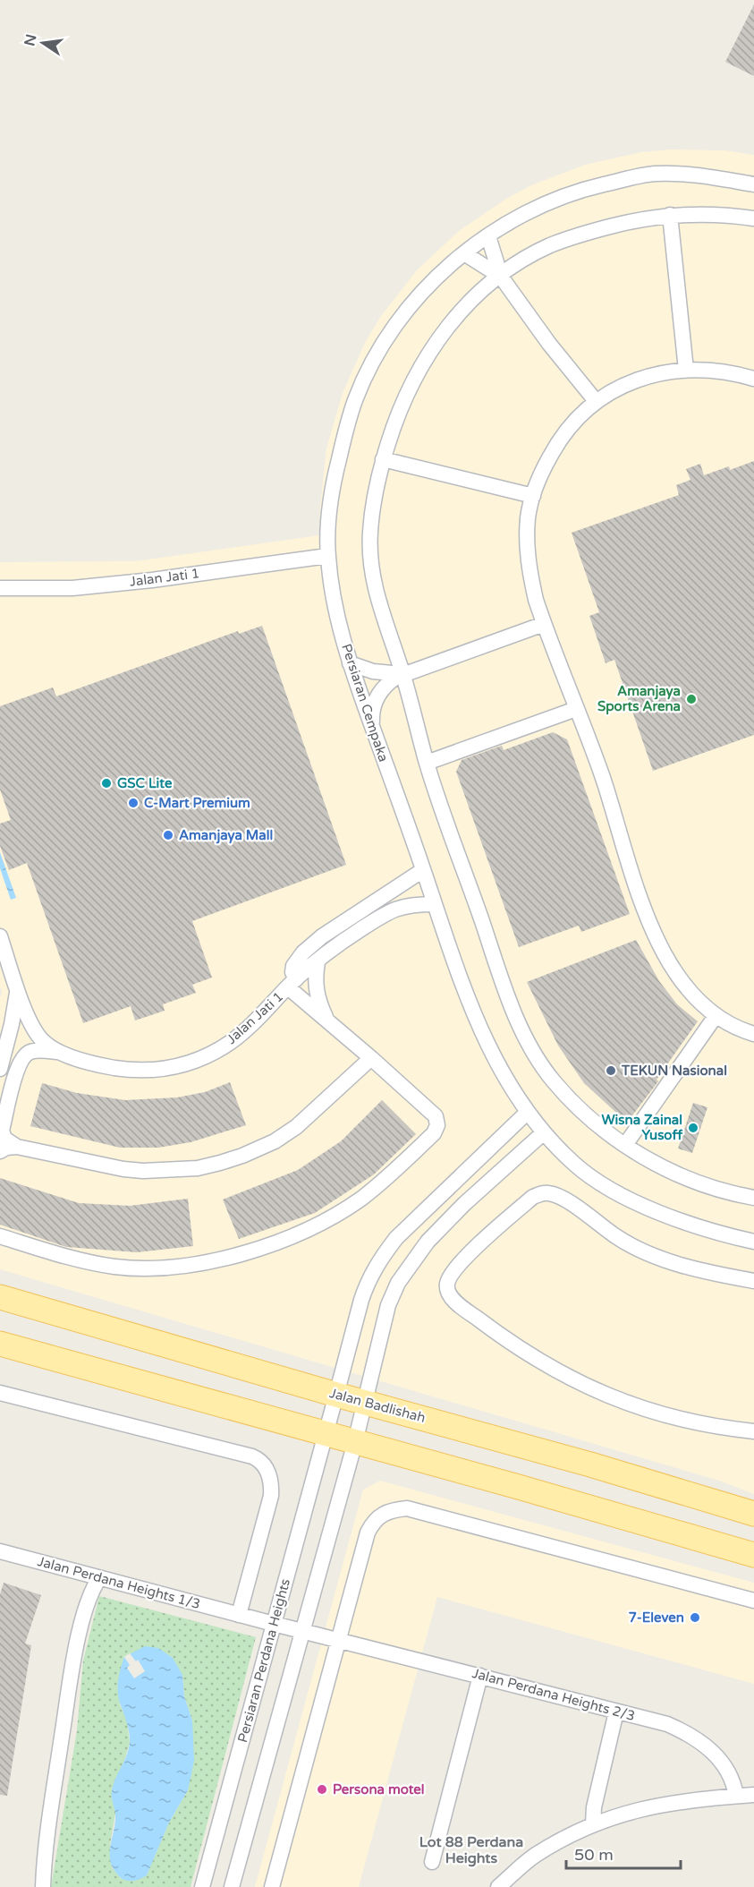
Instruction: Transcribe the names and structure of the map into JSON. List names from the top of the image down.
{
  "streets": {
    "main road": ["Jalan Badlishah"],
    "street": [
      "Jalan Jati 1",
      "Persiaran Cempaka",
      "Jalan Perdana Heights 1/3",
      "Persiaran Perdana Heights",
      "Jalan Perdana Heights 2/3"
    ]
  },
  "crossings": [
    ["Jalan Jati 1", "Persiaran Cempaka"],
    ["Persiaran Cempaka", "Persiaran Perdana Heights"],
    ["Jalan Badlishah", "Persiaran Perdana Heights"],
    ["Jalan Perdana Heights 1/3", "Persiaran Perdana Heights"],
    ["Jalan Perdana Heights 1/3", "Jalan Perdana Heights 2/3"],
    ["Persiaran Perdana Heights", "Jalan Perdana Heights 2/3"]
  ],
  "districts": ["Lot 88 Perdana Heights"],
  "places": [
    "Amanjaya Sports Arena",
    "GSC Lite",
    "C-Mart Premium",
    "Amanjaya Mall",
    "TEKUN Nasional",
    "Wisna Zainal Yusoff",
    "7-Eleven",
    "Persona motel"
  ],
  "scale_bar": "50 m",
  "north": "left"
}
